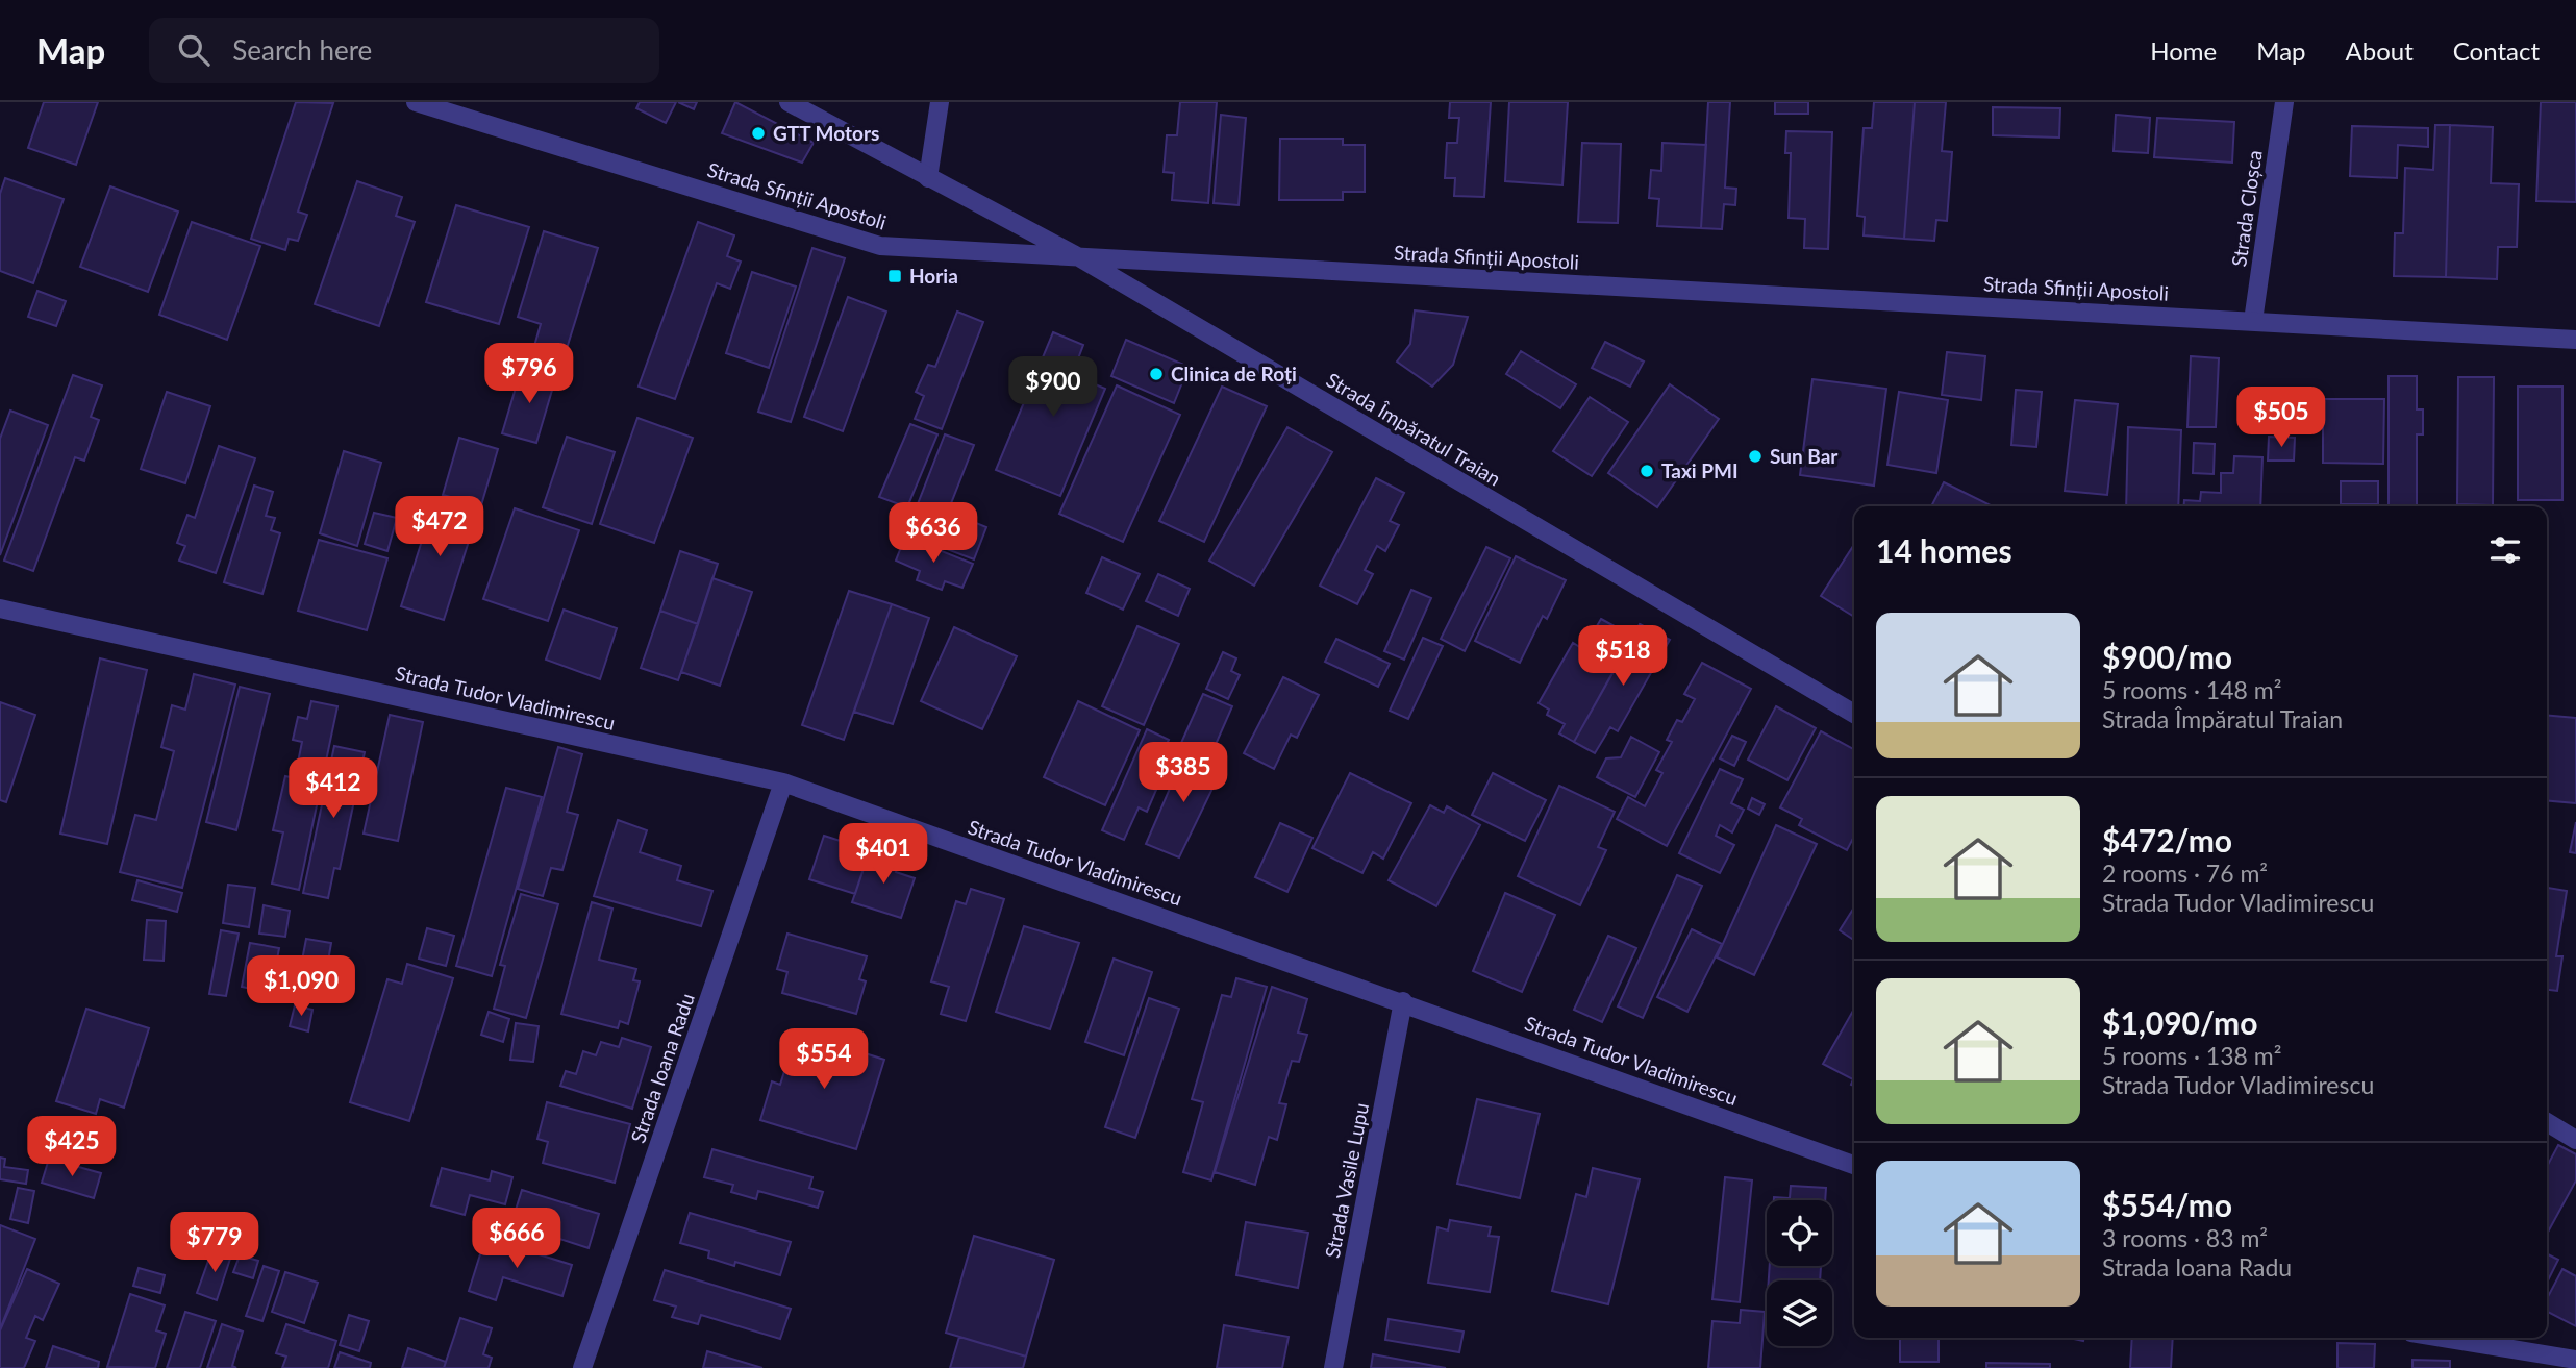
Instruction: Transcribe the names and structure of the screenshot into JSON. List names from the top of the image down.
{
  "streets": {
    "street": [
      "Strada Sfinții Apostoli",
      "Strada Cloșca",
      "Strada Împăratul Traian",
      "Strada Tudor Vladimirescu",
      "Strada Ioana Radu",
      "Strada Vasile Lupu"
    ]
  },
  "crossings": [
    ["Strada Sfinții Apostoli", "Strada Cloșca"],
    ["Strada Sfinții Apostoli", "Strada Împăratul Traian"],
    ["Strada Tudor Vladimirescu", "Strada Ioana Radu"],
    ["Strada Tudor Vladimirescu", "Strada Vasile Lupu"]
  ],
  "places": {
    "other": [
      "GTT Motors",
      "Clinica de Roți",
      "Sun Bar",
      "Taxi PMI"
    ],
    "transit": ["Horia"]
  },
  "page": {
    "header": "Map",
    "search": "Search here",
    "nav": [
      "Home",
      "Map",
      "About",
      "Contact"
    ],
    "price": [
      "$796",
      "$900",
      "$505",
      "$472",
      "$636",
      "$518",
      "$385",
      "$412",
      "$401",
      "$1,090",
      "$554",
      "$425",
      "$666",
      "$779"
    ],
    "heading": "14 homes",
    "list": [
      {
        "name": "$900/mo",
        "note": "5 rooms · 148 m² · Strada Împăratul Traian"
      },
      {
        "name": "$472/mo",
        "note": "2 rooms · 76 m² · Strada Tudor Vladimirescu"
      },
      {
        "name": "$1,090/mo",
        "note": "5 rooms · 138 m² · Strada Tudor Vladimirescu"
      },
      {
        "name": "$554/mo",
        "note": "3 rooms · 83 m² · Strada Ioana Radu"
      }
    ]
  }
}
